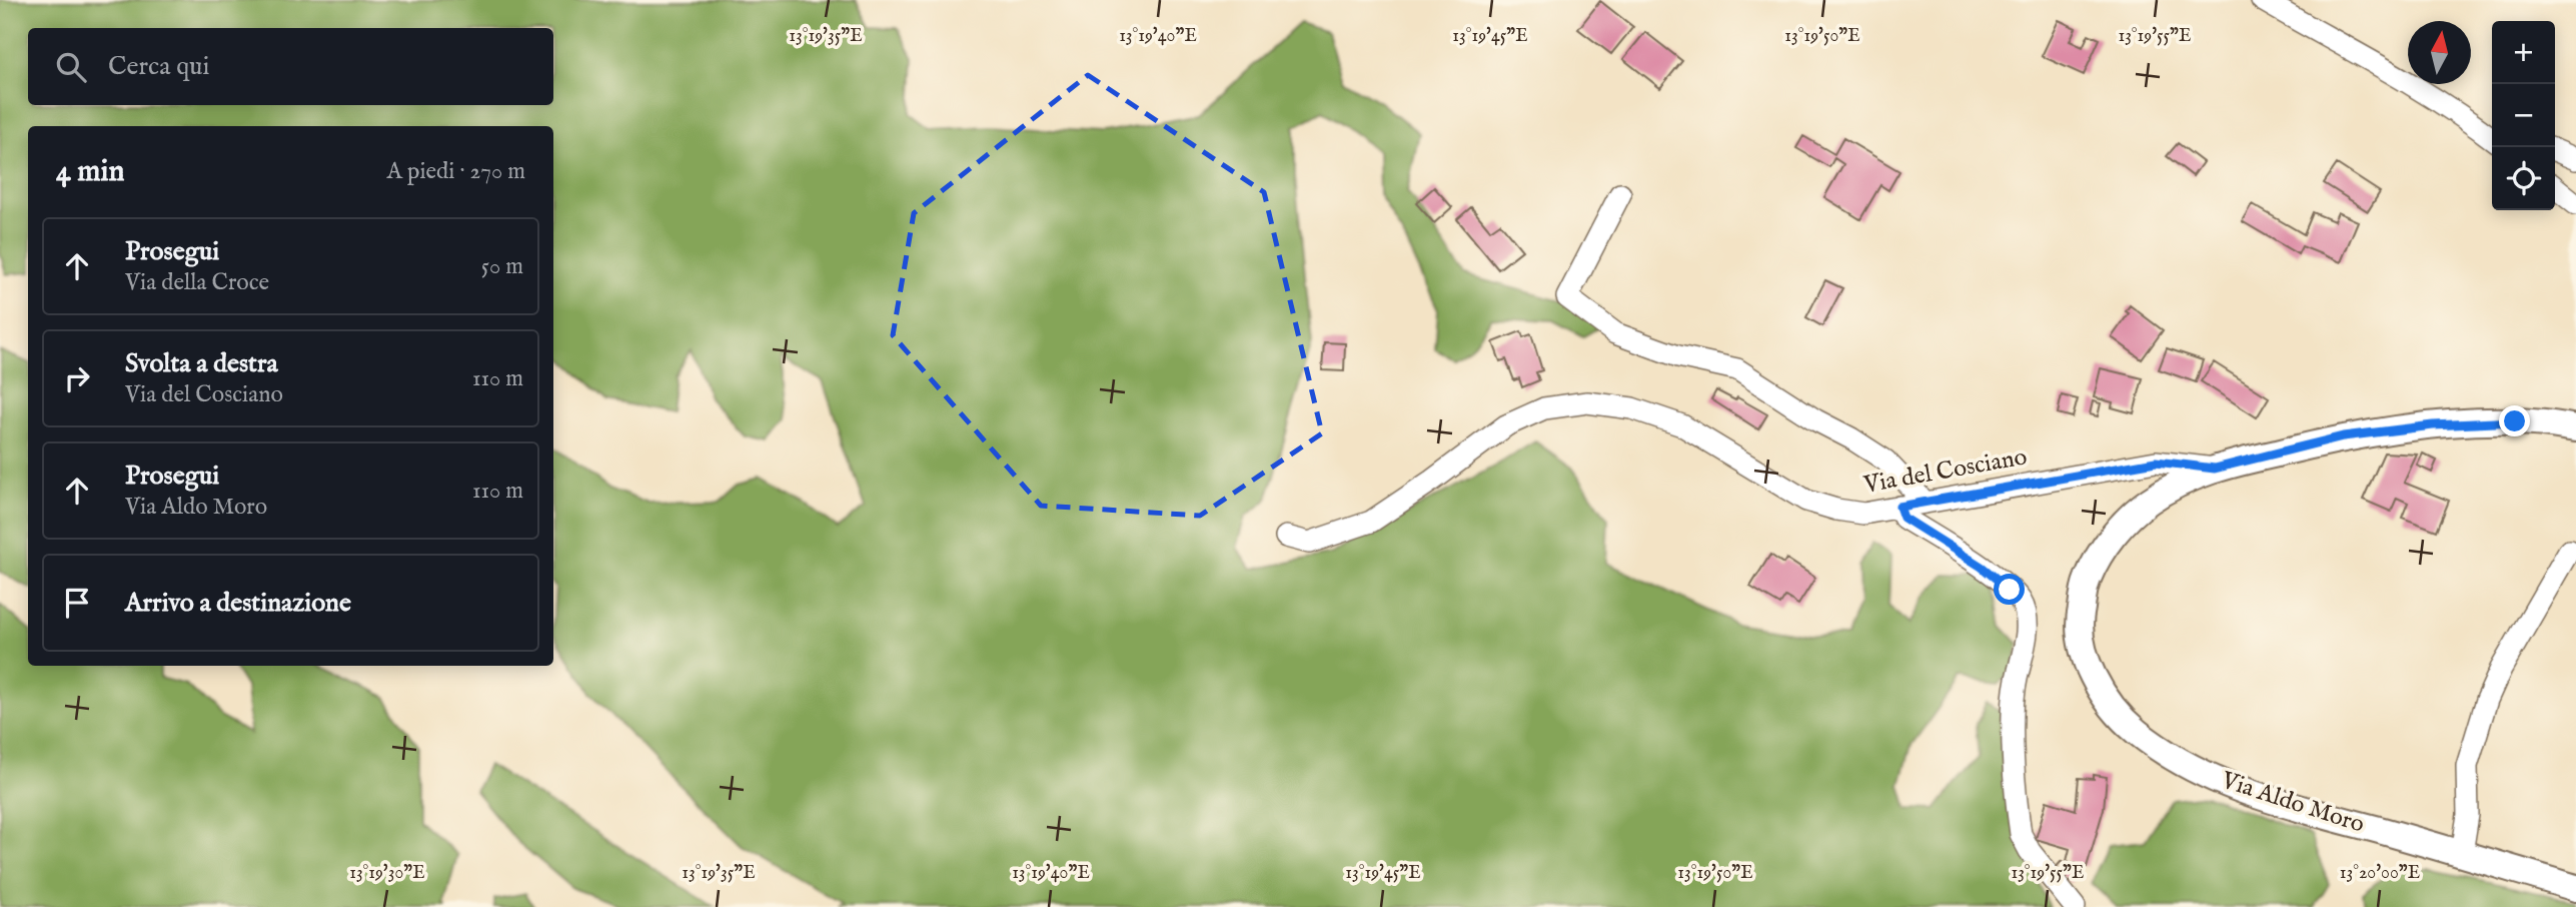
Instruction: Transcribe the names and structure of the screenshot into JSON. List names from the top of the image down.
{
  "streets": {
    "main road": ["Via Aldo Moro"],
    "street": ["Via del Cosciano"]
  },
  "crossings": [
    ["Via del Cosciano", "Via Aldo Moro"]
  ],
  "north": "top",
  "page": {
    "map_buttons": ["+", "−"],
    "search": "Cerca qui",
    "heading": ["4 min", "A piedi · 270 m"],
    "list": [
      ["Prosegui", "Via della Croce", "50 m"],
      ["Svolta a destra", "Via del Cosciano", "110 m"],
      ["Prosegui", "Via Aldo Moro", "110 m"],
      "Arrivo a destinazione"
    ]
  },
  "coordinates": [
    "13°19'35\"E",
    "13°19'40\"E",
    "13°19'45\"E",
    "13°19'50\"E",
    "13°19'55\"E",
    "13°19'30\"E",
    "13°20'00\"E"
  ]
}
